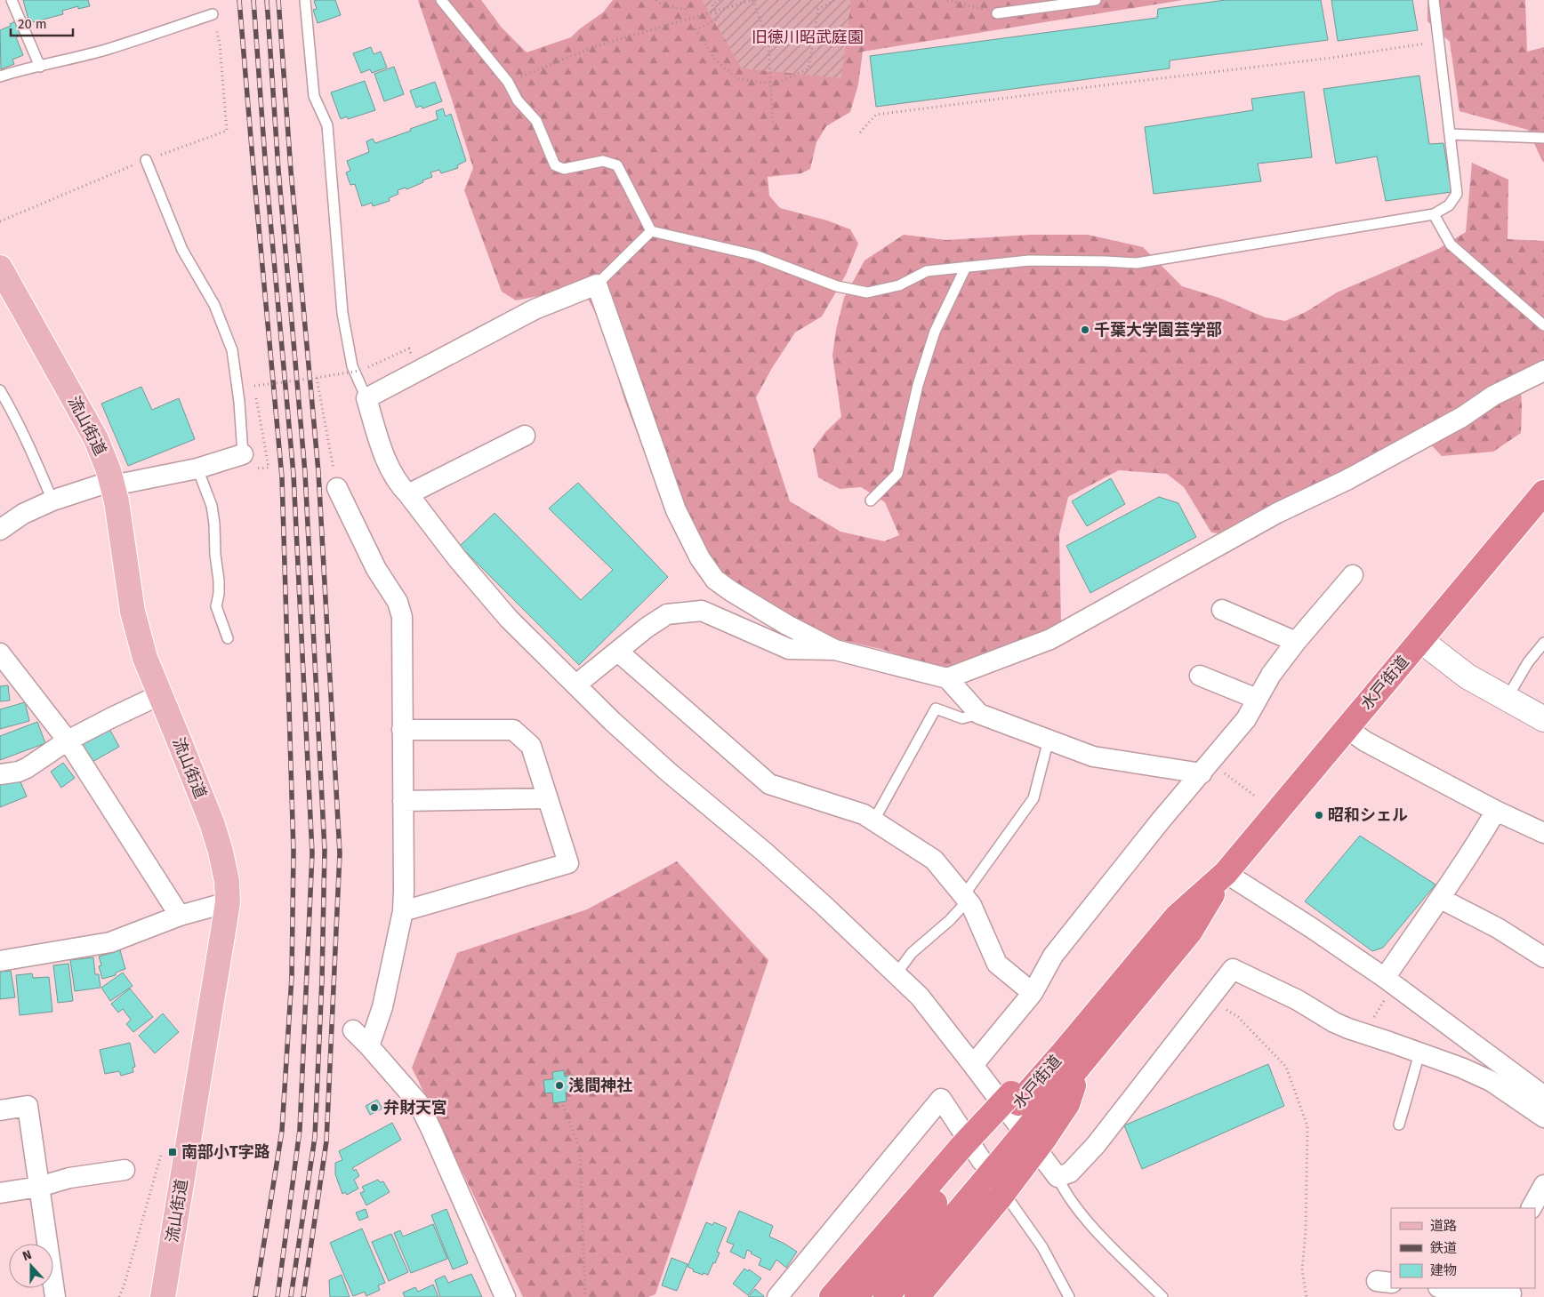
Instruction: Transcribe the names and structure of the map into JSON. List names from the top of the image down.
{
  "streets": {
    "highway": ["水戸街道"],
    "main road": ["流山街道"]
  },
  "parks": ["旧徳川昭武庭園"],
  "places": {
    "other": [
      "千葉大学園芸学部",
      "昭和シェル",
      "浅間神社",
      "弁財天宮"
    ],
    "transit": ["南部小T字路"]
  },
  "legend": ["道路", "鉄道", "建物"],
  "scale_bar": "20 m",
  "north": "top"
}
